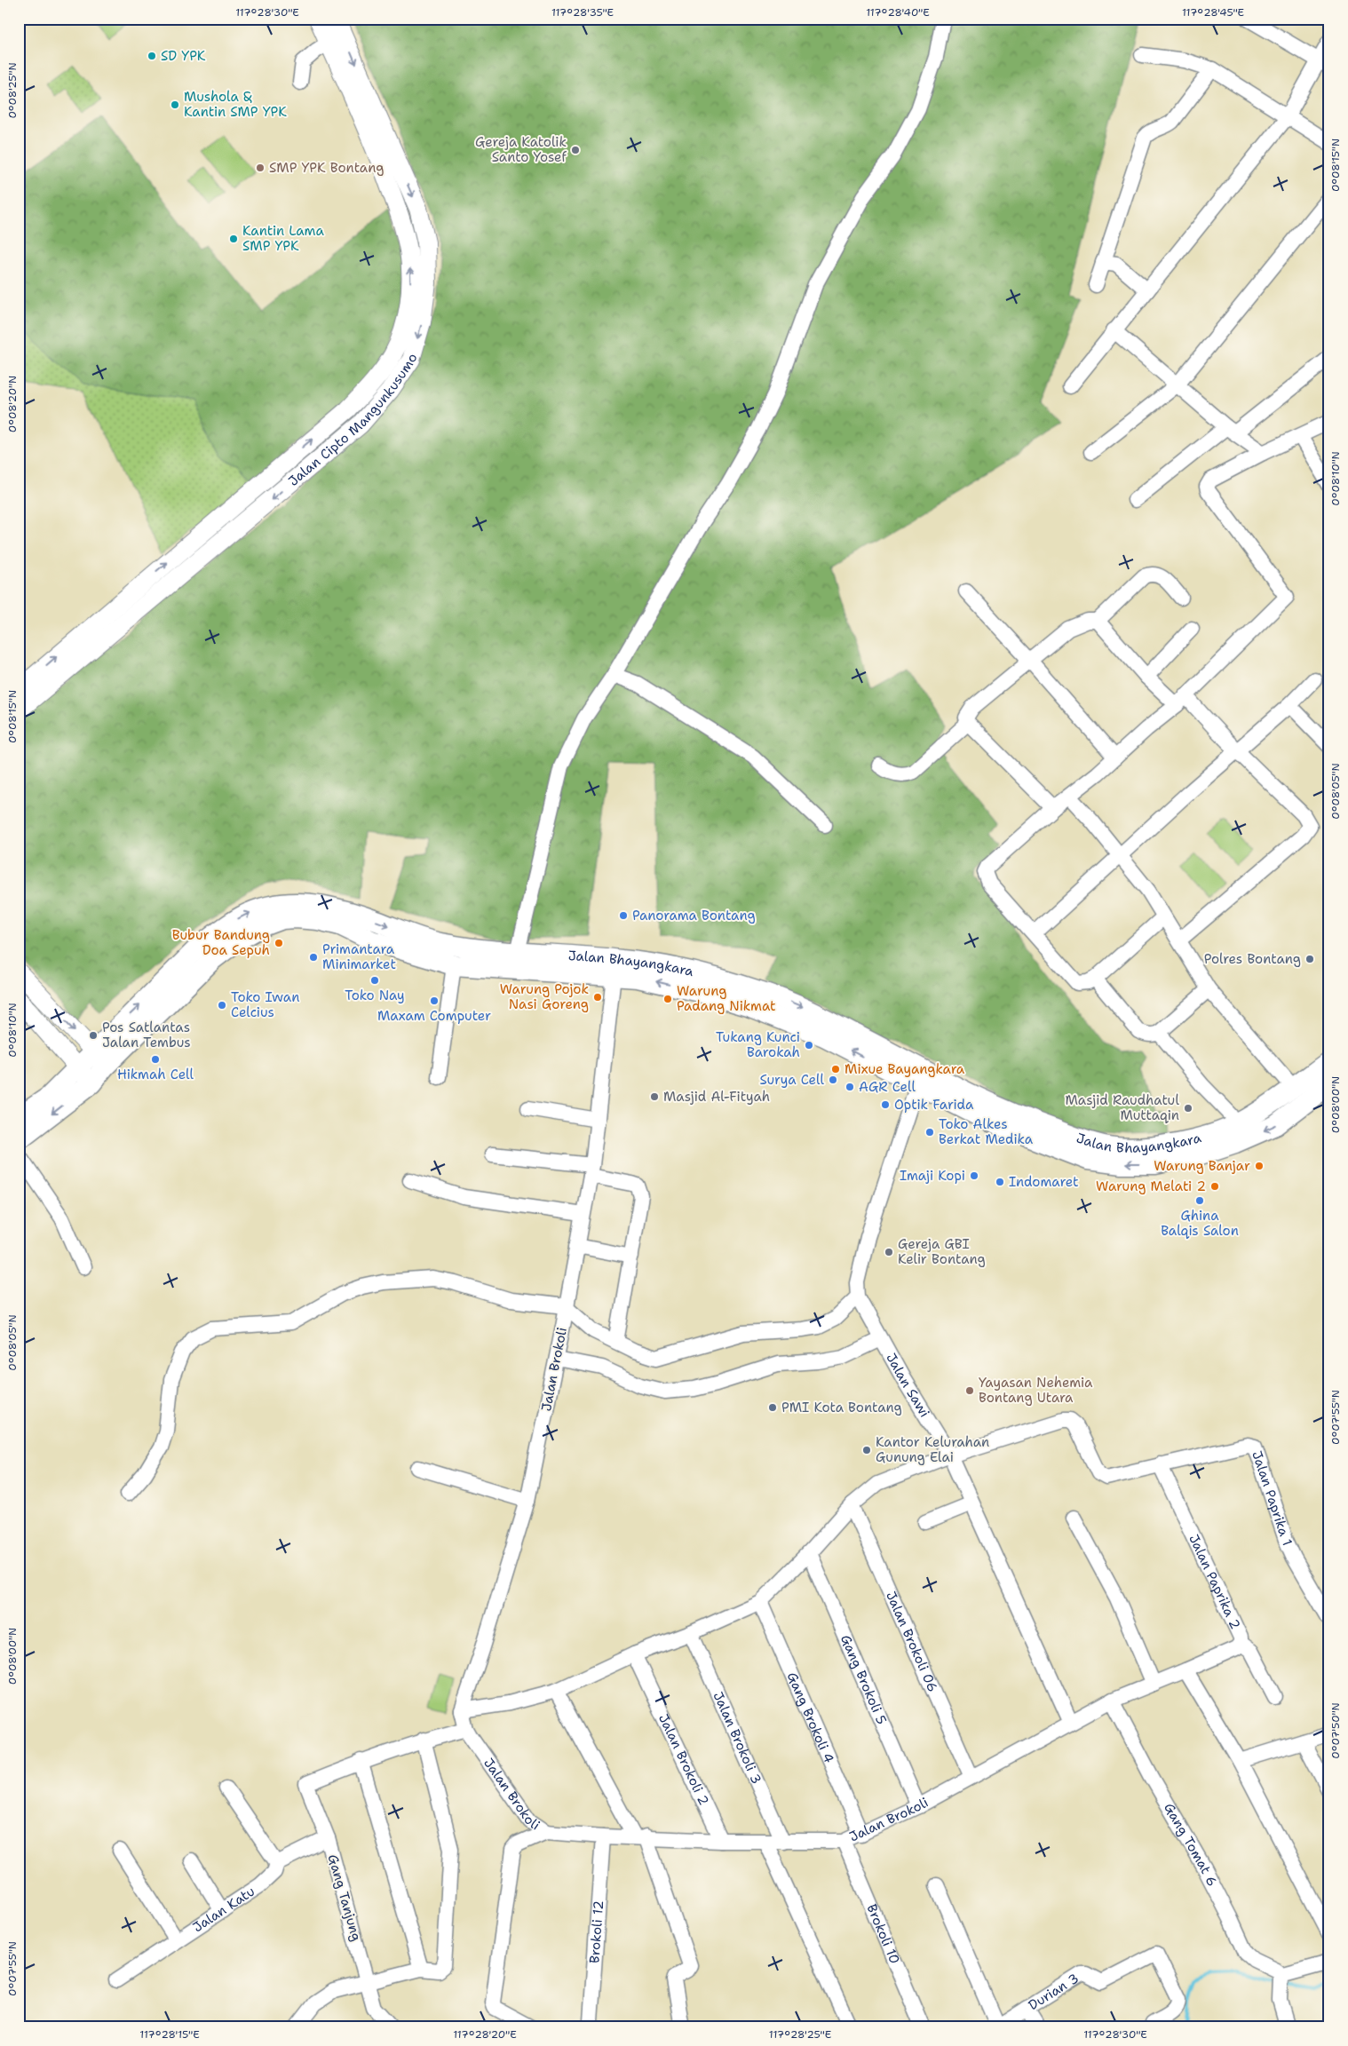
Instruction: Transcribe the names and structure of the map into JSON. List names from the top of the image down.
{
  "streets": {
    "main road": ["Jalan Bhayangkara"],
    "street": [
      "Jalan Cipto Mangunkusumo",
      "Jalan Brokoli",
      "Jalan Sawi",
      "Jalan Paprika 1",
      "Jalan Paprika 2",
      "Jalan Brokoli 06",
      "Gang Brokoli 5",
      "Gang Brokoli 4",
      "Jalan Brokoli 3",
      "Jalan Brokoli 2",
      "Gang Tomat 6",
      "Gang Tanjung",
      "Jalan Katu",
      "Brokoli 12",
      "Brokoli 10",
      "Durian 3"
    ]
  },
  "crossings": [
    ["Jalan Bhayangkara", "Jalan Brokoli"],
    ["Jalan Brokoli", "Jalan Sawi"],
    ["Jalan Brokoli", "Jalan Paprika 2"],
    ["Jalan Brokoli", "Jalan Brokoli 06"],
    ["Jalan Brokoli", "Gang Brokoli 5"],
    ["Jalan Brokoli", "Gang Brokoli 4"],
    ["Jalan Brokoli", "Jalan Brokoli 3"],
    ["Jalan Brokoli", "Jalan Brokoli 2"],
    ["Jalan Brokoli", "Gang Tomat 6"],
    ["Jalan Brokoli", "Brokoli 12"],
    ["Jalan Brokoli", "Brokoli 10"],
    ["Jalan Sawi", "Jalan Paprika 1"],
    ["Jalan Paprika 1", "Jalan Paprika 2"],
    ["Gang Tanjung", "Jalan Katu"]
  ],
  "places": [
    "SD YPK",
    "Mushola & Kantin SMP YPK",
    "Gereja Katolik Santo Yosef",
    "SMP YPK Bontang",
    "Kantin Lama SMP YPK",
    "Panorama Bontang",
    "Bubur Bandung Doa Sepuh",
    "Primantara Minimarket",
    "Polres Bontang",
    "Toko Nay",
    "Warung Pojok Nasi Goreng",
    "Warung Padang Nikmat",
    "Maxam Computer",
    "Toko Iwan Celcius",
    "Pos Satlantas Jalan Tembus",
    "Tukang Kunci Barokah",
    "Hikmah Cell",
    "Mixue Bayangkara",
    "Surya Cell",
    "AGR Cell",
    "Masjid Al-Fityah",
    "Optik Farida",
    "Masjid Raudhatul Muttaqin",
    "Toko Alkes Berkat Medika",
    "Warung Banjar",
    "Imaji Kopi",
    "Indomaret",
    "Warung Melati 2",
    "Ghina Balqis Salon",
    "Gereja GBI Kelir Bontang",
    "Yayasan Nehemia Bontang Utara",
    "PMI Kota Bontang",
    "Kantor Kelurahan Gunung Elai"
  ],
  "coordinates": [
    "117°28'30\"E",
    "117°28'35\"E",
    "117°28'40\"E",
    "117°28'45\"E",
    "0°08'25\"N",
    "0°08'15\"N",
    "0°08'20\"N",
    "0°08'10\"N",
    "0°08'05\"N",
    "0°08'00\"N",
    "0°07'55\"N",
    "0°07'50\"N",
    "117°28'15\"E",
    "117°28'20\"E",
    "117°28'25\"E"
  ]
}
